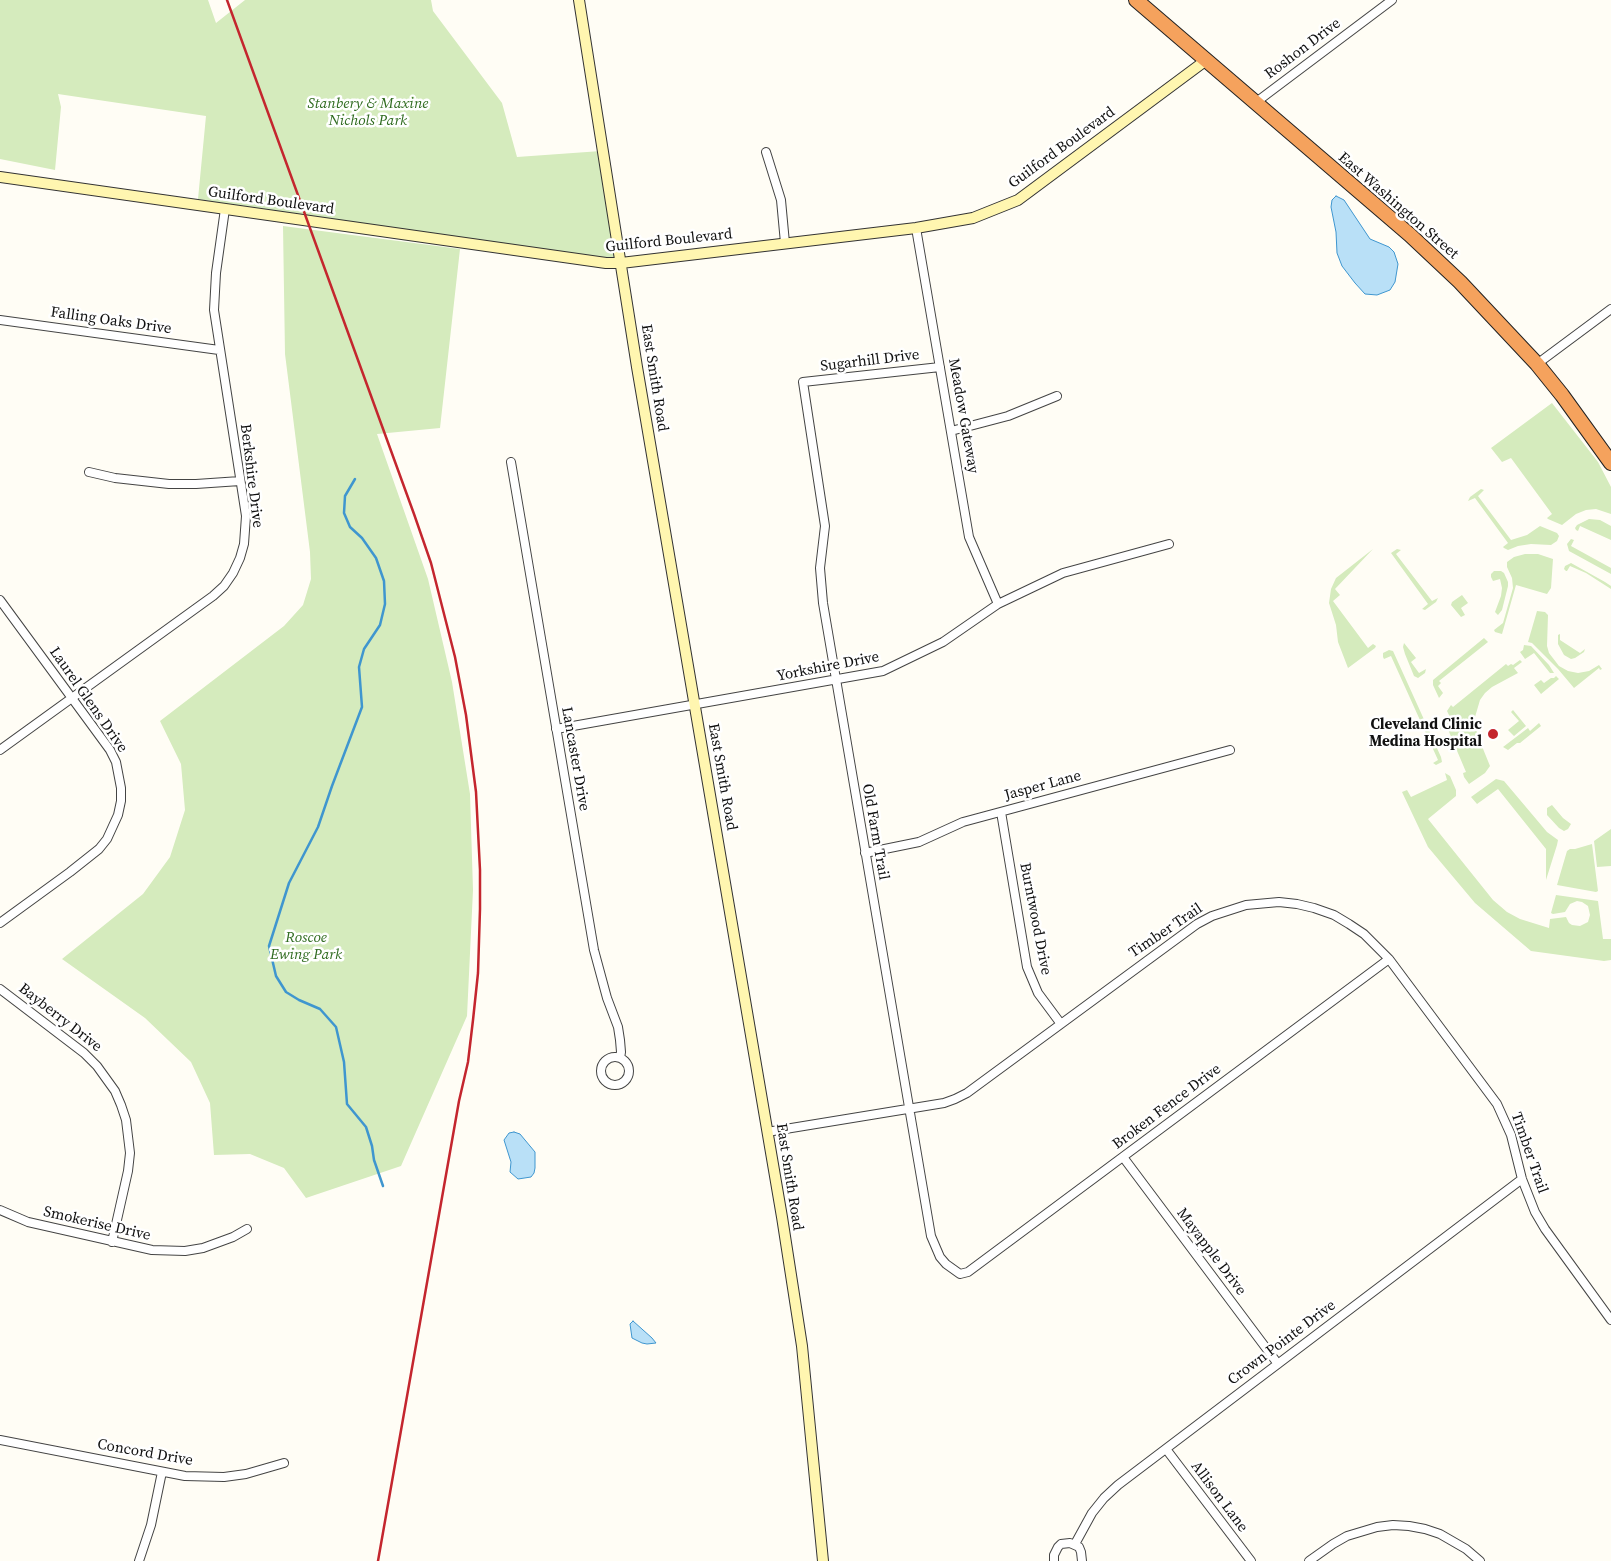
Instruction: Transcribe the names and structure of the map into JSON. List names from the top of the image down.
{
  "streets": {
    "highway": ["East Washington Street"],
    "street": [
      "Roshon Drive",
      "Guilford Boulevard",
      "Falling Oaks Drive",
      "Sugarhill Drive",
      "East Smith Road",
      "Meadow Gateway",
      "Berkshire Drive",
      "Yorkshire Drive",
      "Laurel Glens Drive",
      "Lancaster Drive",
      "Jasper Lane",
      "Old Farm Trail",
      "Burntwood Drive",
      "Timber Trail",
      "Bayberry Drive",
      "Broken Fence Drive",
      "Smokerise Drive",
      "Mayapple Drive",
      "Crown Pointe Drive",
      "Concord Drive",
      "Allison Lane"
    ]
  },
  "crossings": [
    ["Roshon Drive", "East Washington Street"],
    ["Guilford Boulevard", "East Washington Street"],
    ["Guilford Boulevard", "East Smith Road"],
    ["Guilford Boulevard", "Meadow Gateway"],
    ["Guilford Boulevard", "Berkshire Drive"],
    ["Falling Oaks Drive", "Berkshire Drive"],
    ["Sugarhill Drive", "Meadow Gateway"],
    ["Sugarhill Drive", "Old Farm Trail"],
    ["East Smith Road", "Yorkshire Drive"],
    ["East Smith Road", "Timber Trail"],
    ["Meadow Gateway", "Yorkshire Drive"],
    ["Berkshire Drive", "Laurel Glens Drive"],
    ["Yorkshire Drive", "Lancaster Drive"],
    ["Yorkshire Drive", "Old Farm Trail"],
    ["Jasper Lane", "Old Farm Trail"],
    ["Jasper Lane", "Burntwood Drive"],
    ["Old Farm Trail", "Timber Trail"],
    ["Old Farm Trail", "Broken Fence Drive"],
    ["Burntwood Drive", "Timber Trail"],
    ["Timber Trail", "Broken Fence Drive"],
    ["Timber Trail", "Crown Pointe Drive"],
    ["Bayberry Drive", "Smokerise Drive"],
    ["Broken Fence Drive", "Mayapple Drive"],
    ["Mayapple Drive", "Crown Pointe Drive"],
    ["Crown Pointe Drive", "Allison Lane"]
  ],
  "parks": ["Stanbery & Maxine Nichols Park", "Roscoe Ewing Park"],
  "places": ["Cleveland Clinic Medina Hospital"]
}
